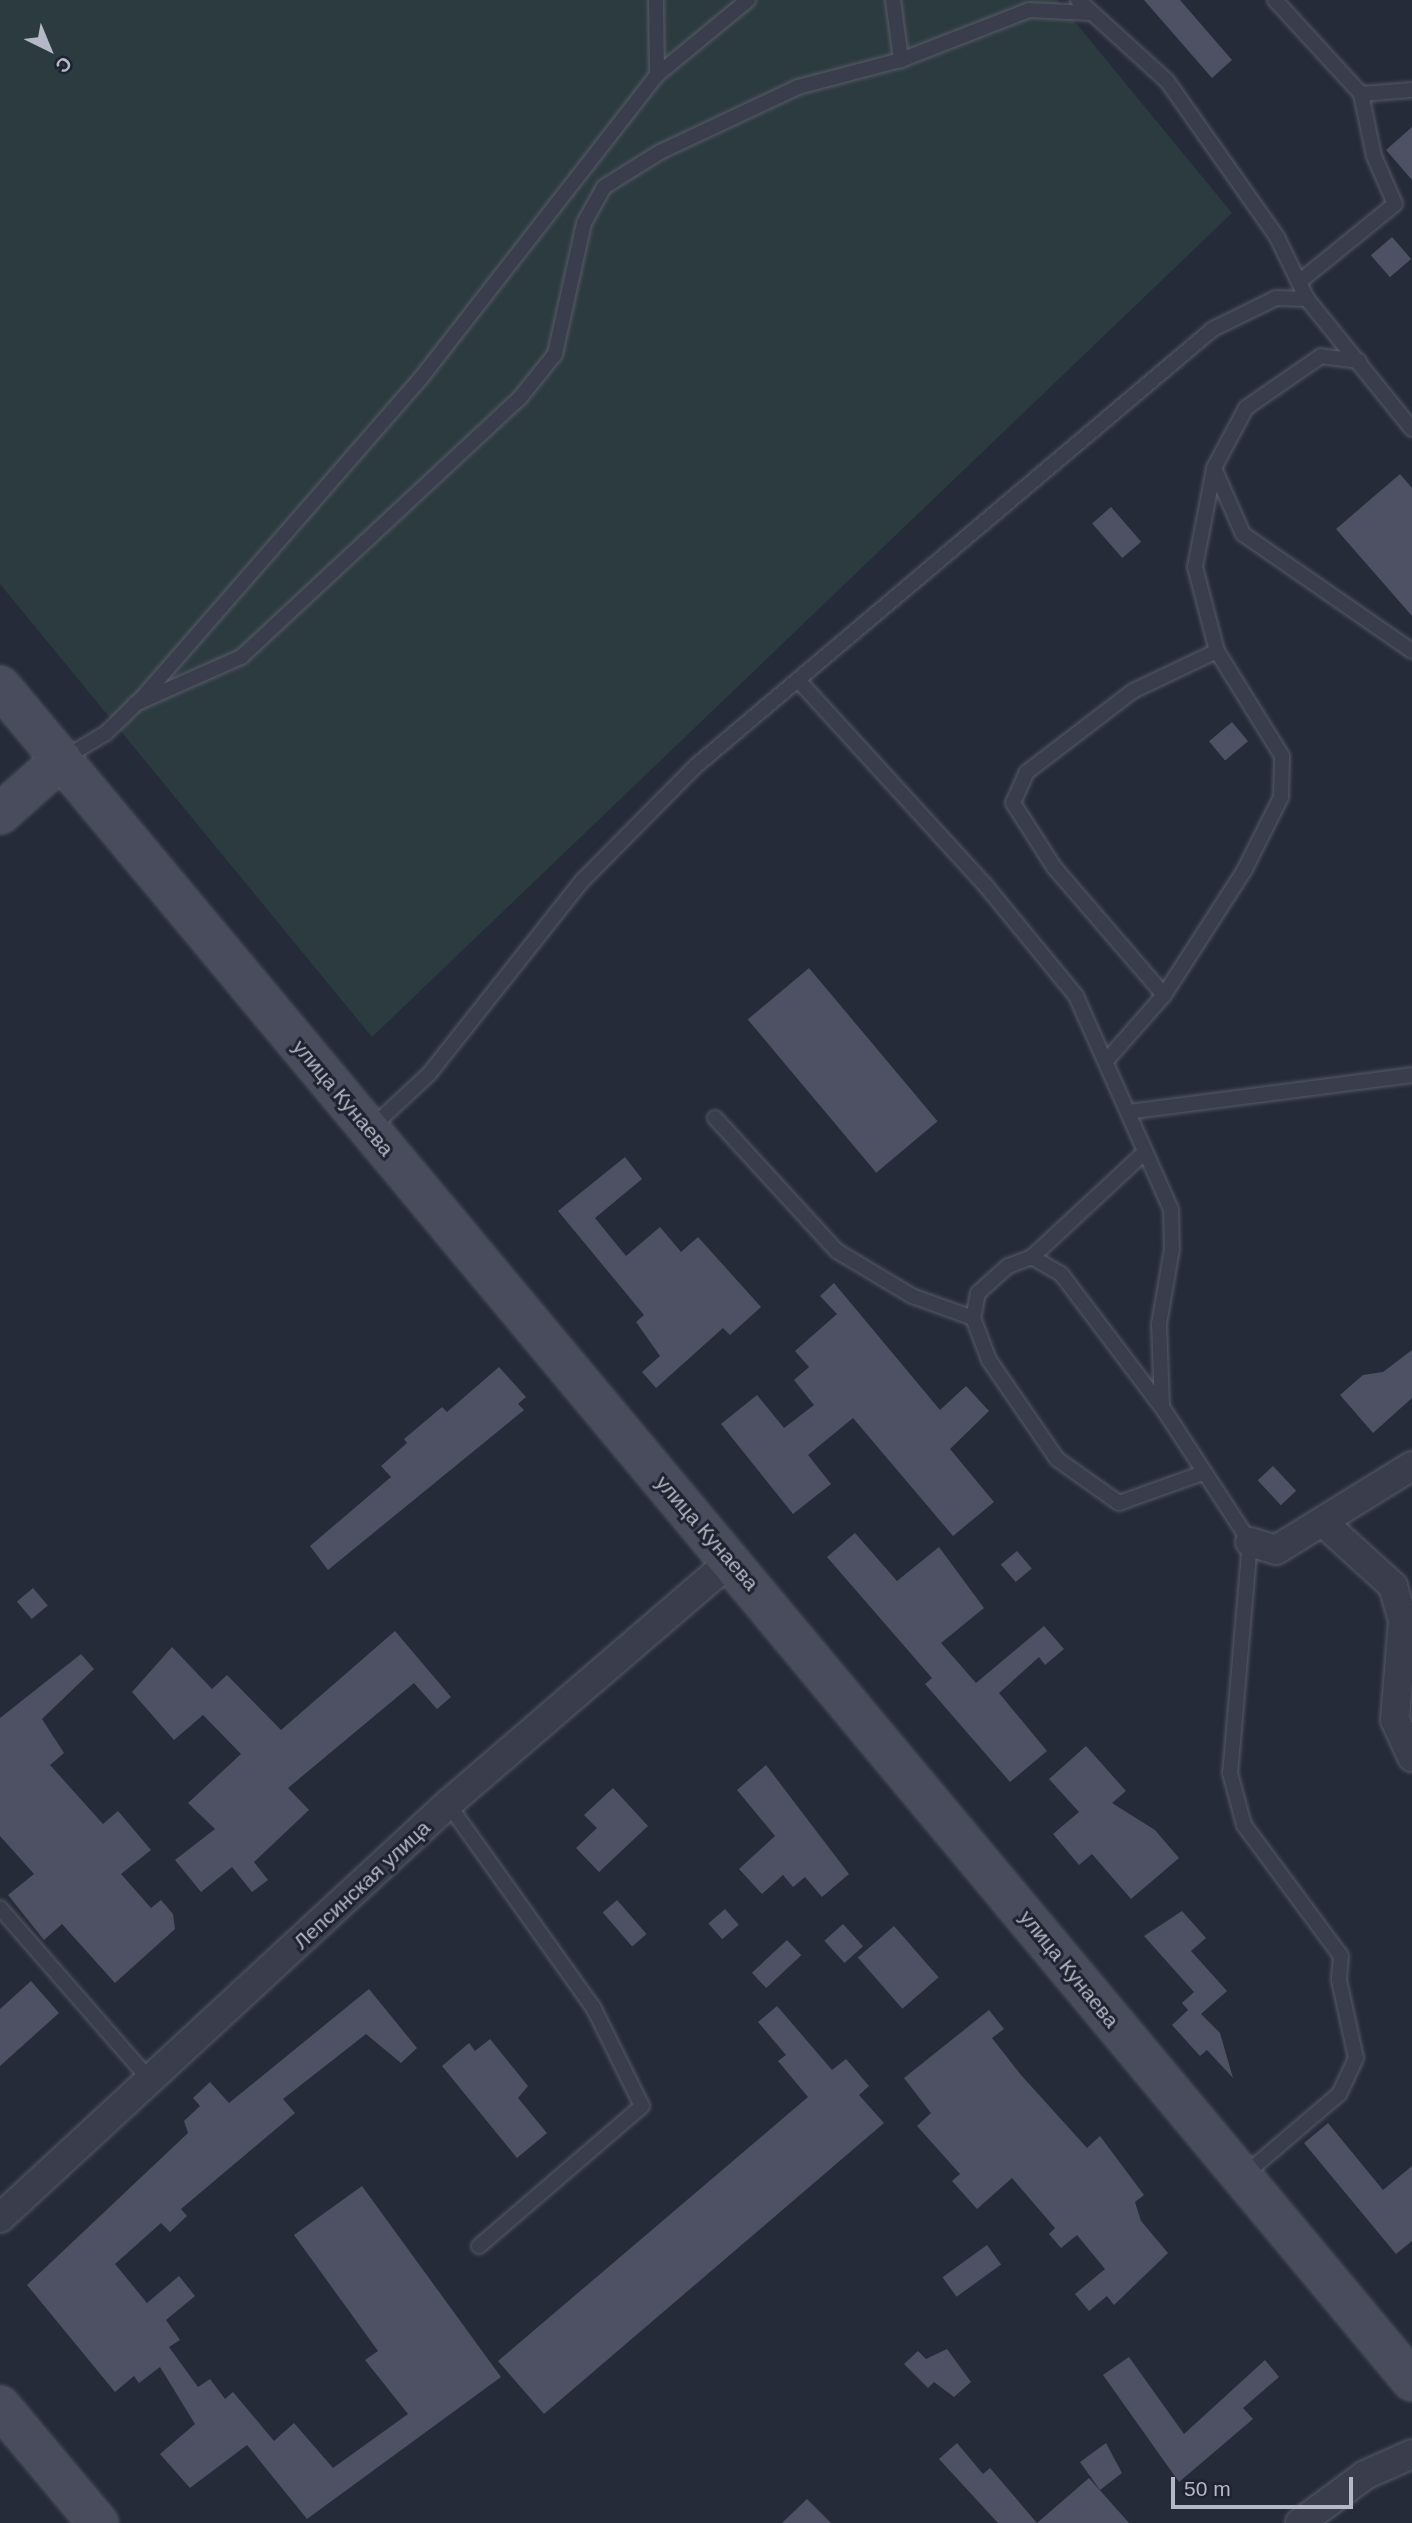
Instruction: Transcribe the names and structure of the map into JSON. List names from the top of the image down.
{
  "streets": {
    "main road": ["улица Кунаева"],
    "street": ["Лепсинская улица"]
  },
  "crossings": [
    ["улица Кунаева", "Лепсинская улица"]
  ],
  "scale_bar": "50 m",
  "north": "bottom right"
}
